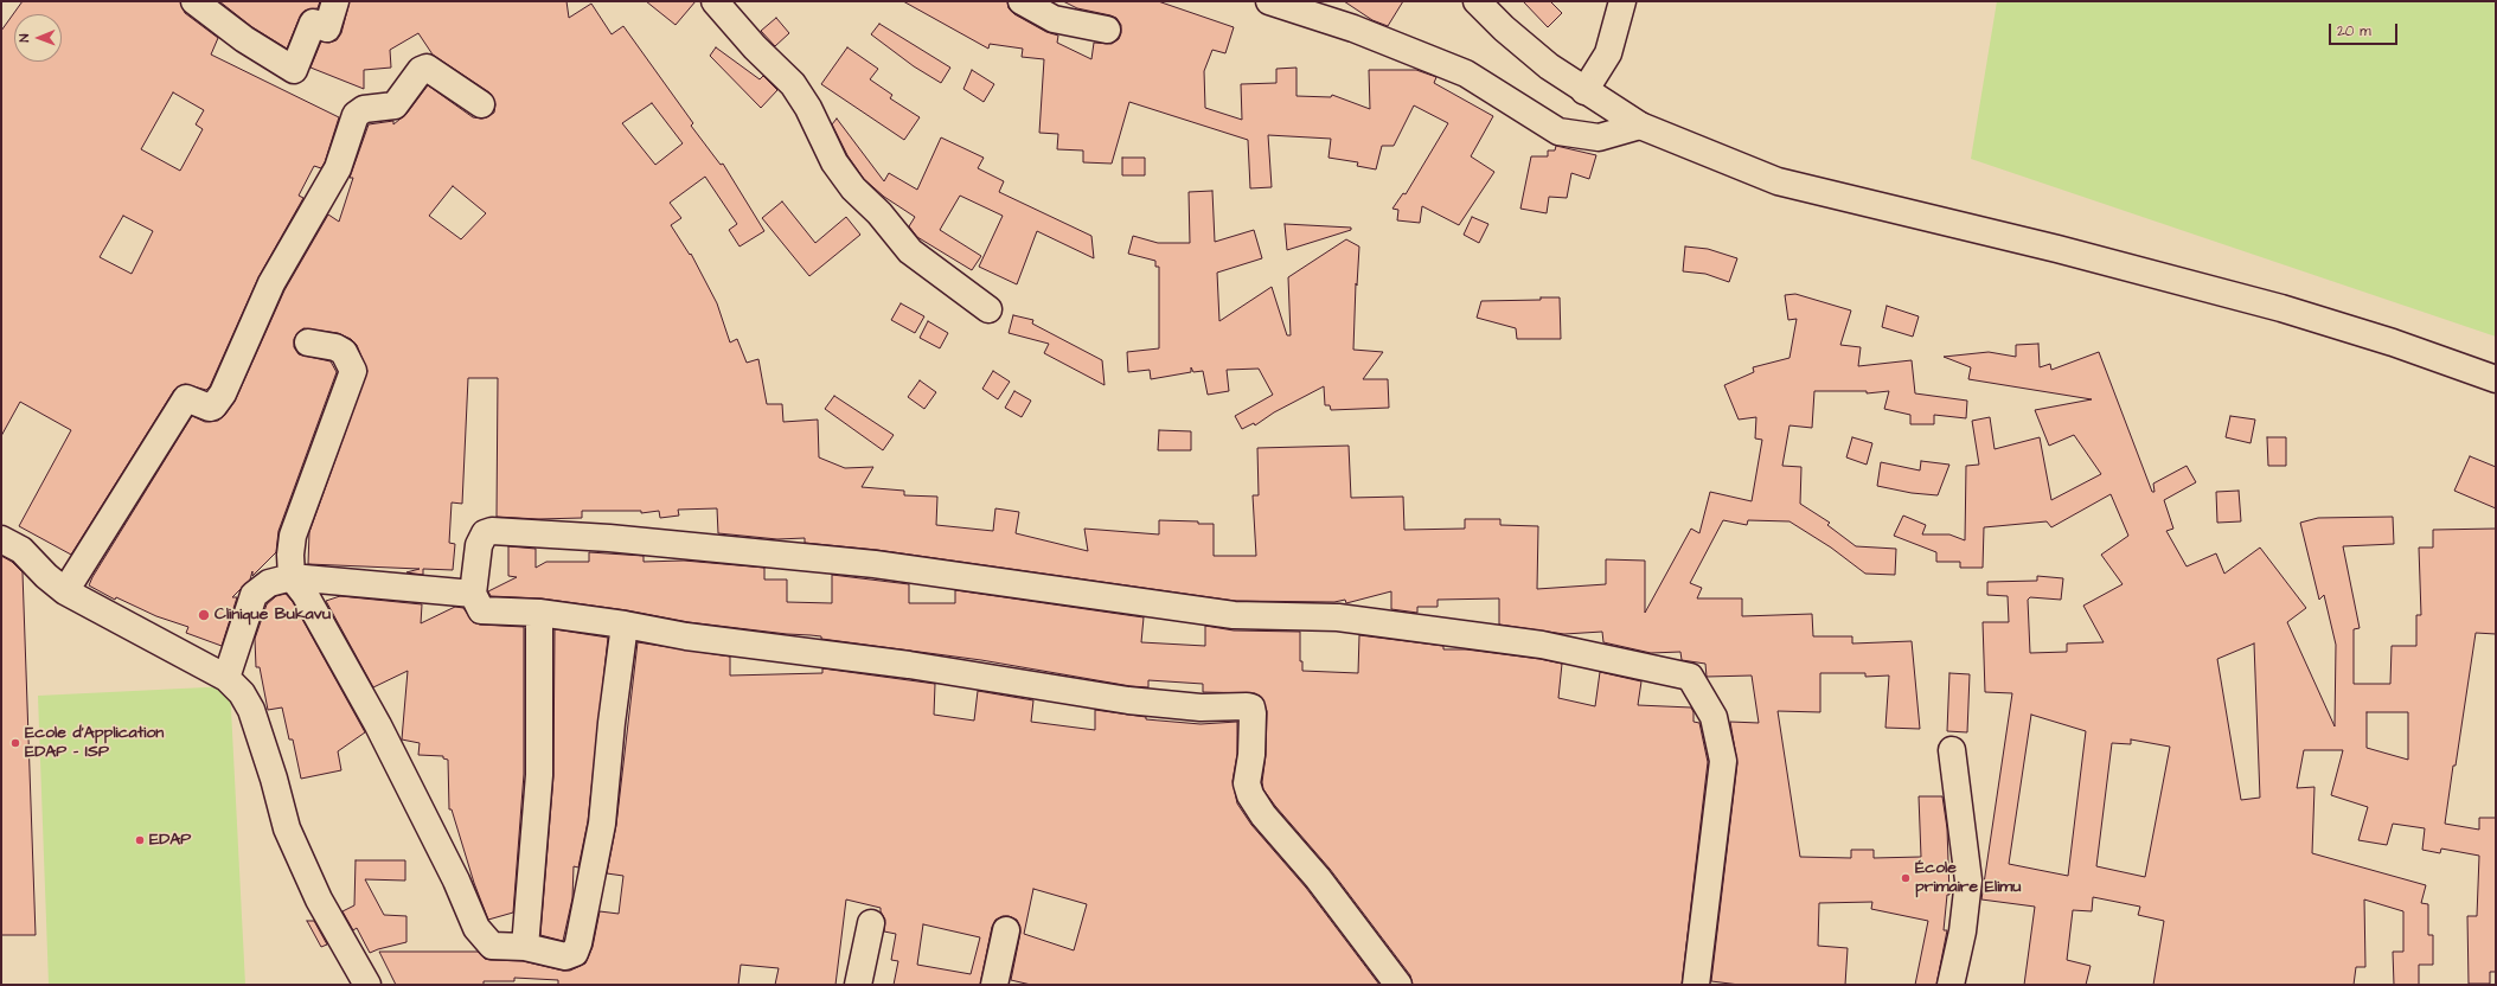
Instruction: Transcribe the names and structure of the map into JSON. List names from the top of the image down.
{
  "places": [
    "Clinique Bukavu",
    "Ecole d'Application EDAP - ISP",
    "EDAP",
    "École primaire Elimu"
  ],
  "scale_bar": "20 m",
  "north": "left"
}
